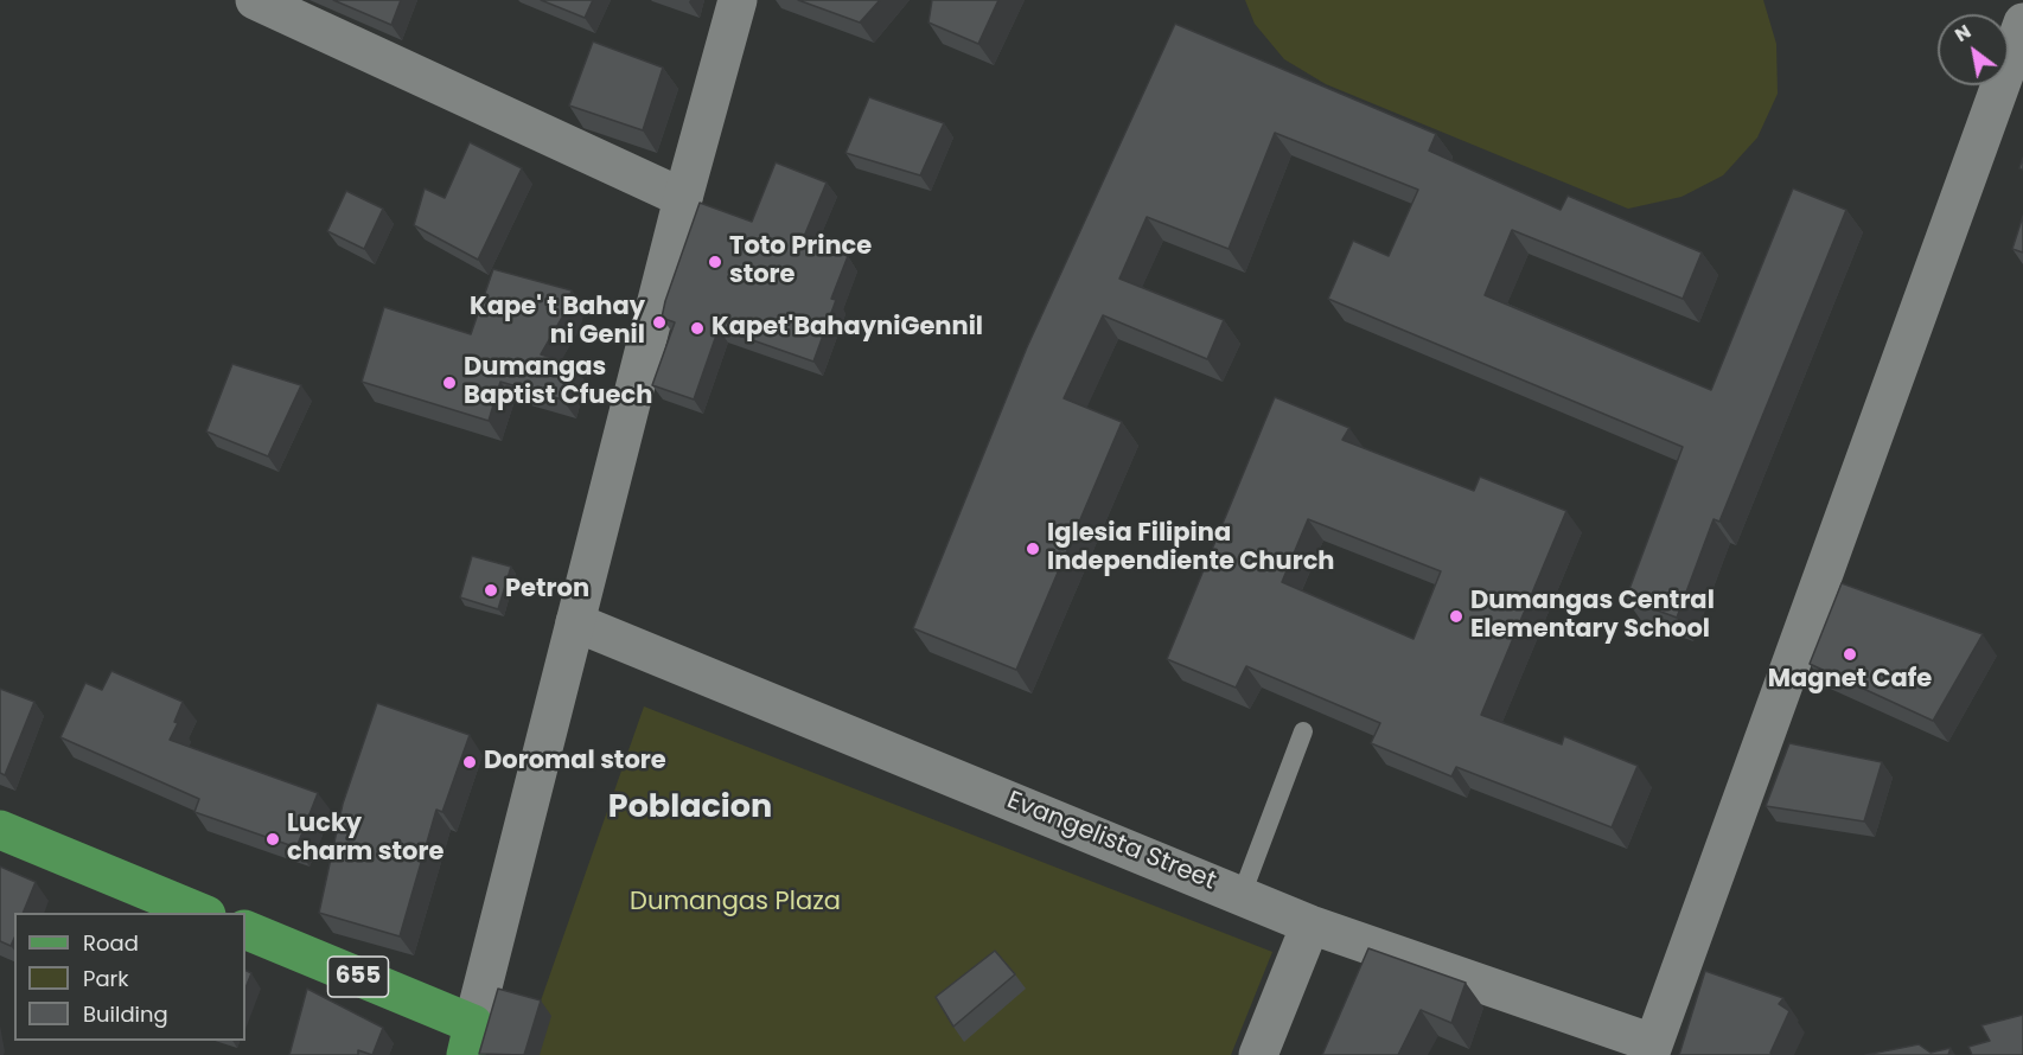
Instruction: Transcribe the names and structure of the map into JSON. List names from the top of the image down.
{
  "streets": {
    "main road": ["655"],
    "street": ["Evangelista Street"]
  },
  "districts": ["Poblacion"],
  "parks": ["Dumangas Plaza"],
  "places": [
    "Toto Prince store",
    "Kape' t Bahay ni Genil",
    "Kapet'BahayniGennil",
    "Dumangas Baptist Cfuech",
    "Iglesia Filipina Independiente Church",
    "Petron",
    "Dumangas Central Elementary School",
    "Magnet Cafe",
    "Doromal store",
    "Lucky charm store"
  ],
  "legend": ["Road", "Park", "Building"],
  "north": "top left"
}
